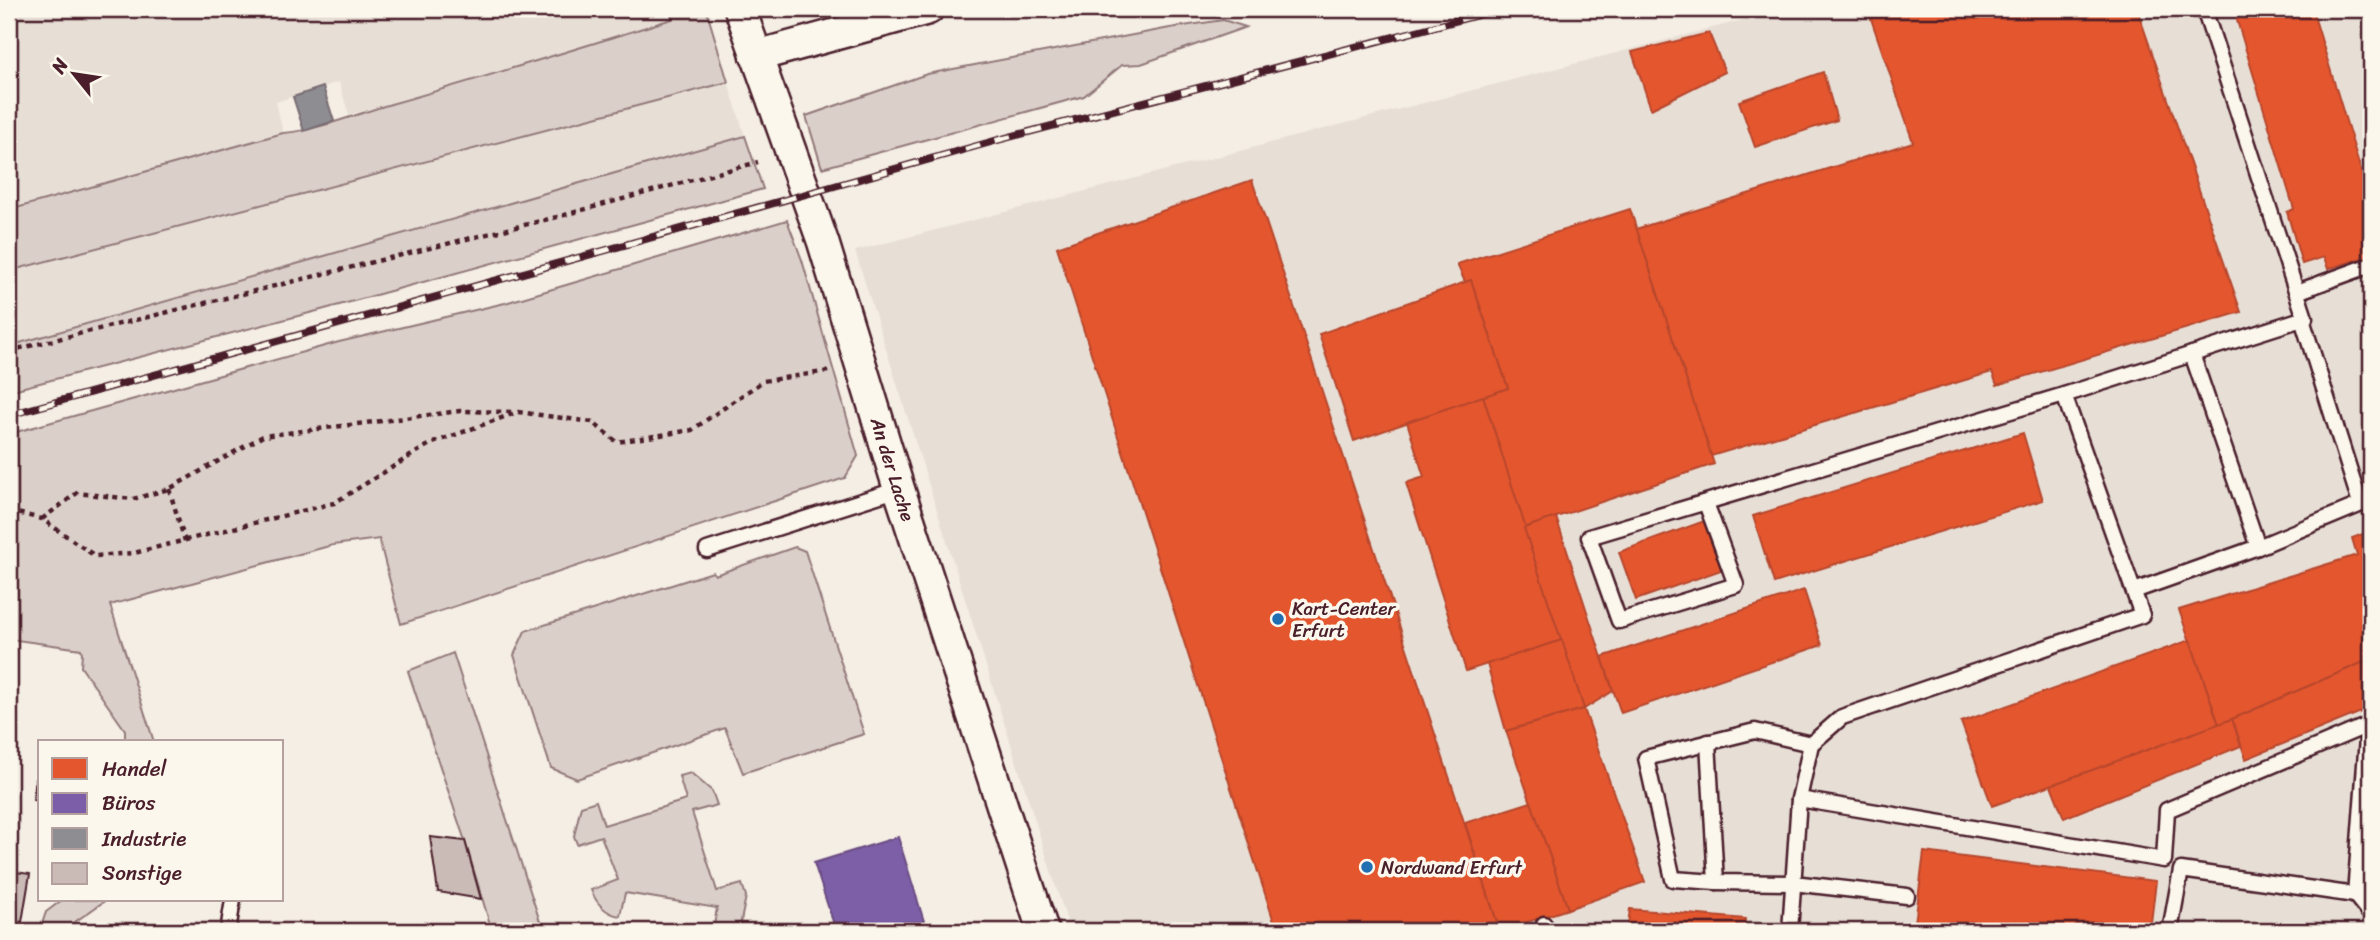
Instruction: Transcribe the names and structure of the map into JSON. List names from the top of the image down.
{
  "streets": {
    "street": ["An der Lache"]
  },
  "places": ["Kart-Center Erfurt", "Nordwand Erfurt"],
  "legend": [
    "Handel",
    "Büros",
    "Industrie",
    "Sonstige"
  ],
  "north": "top left"
}
